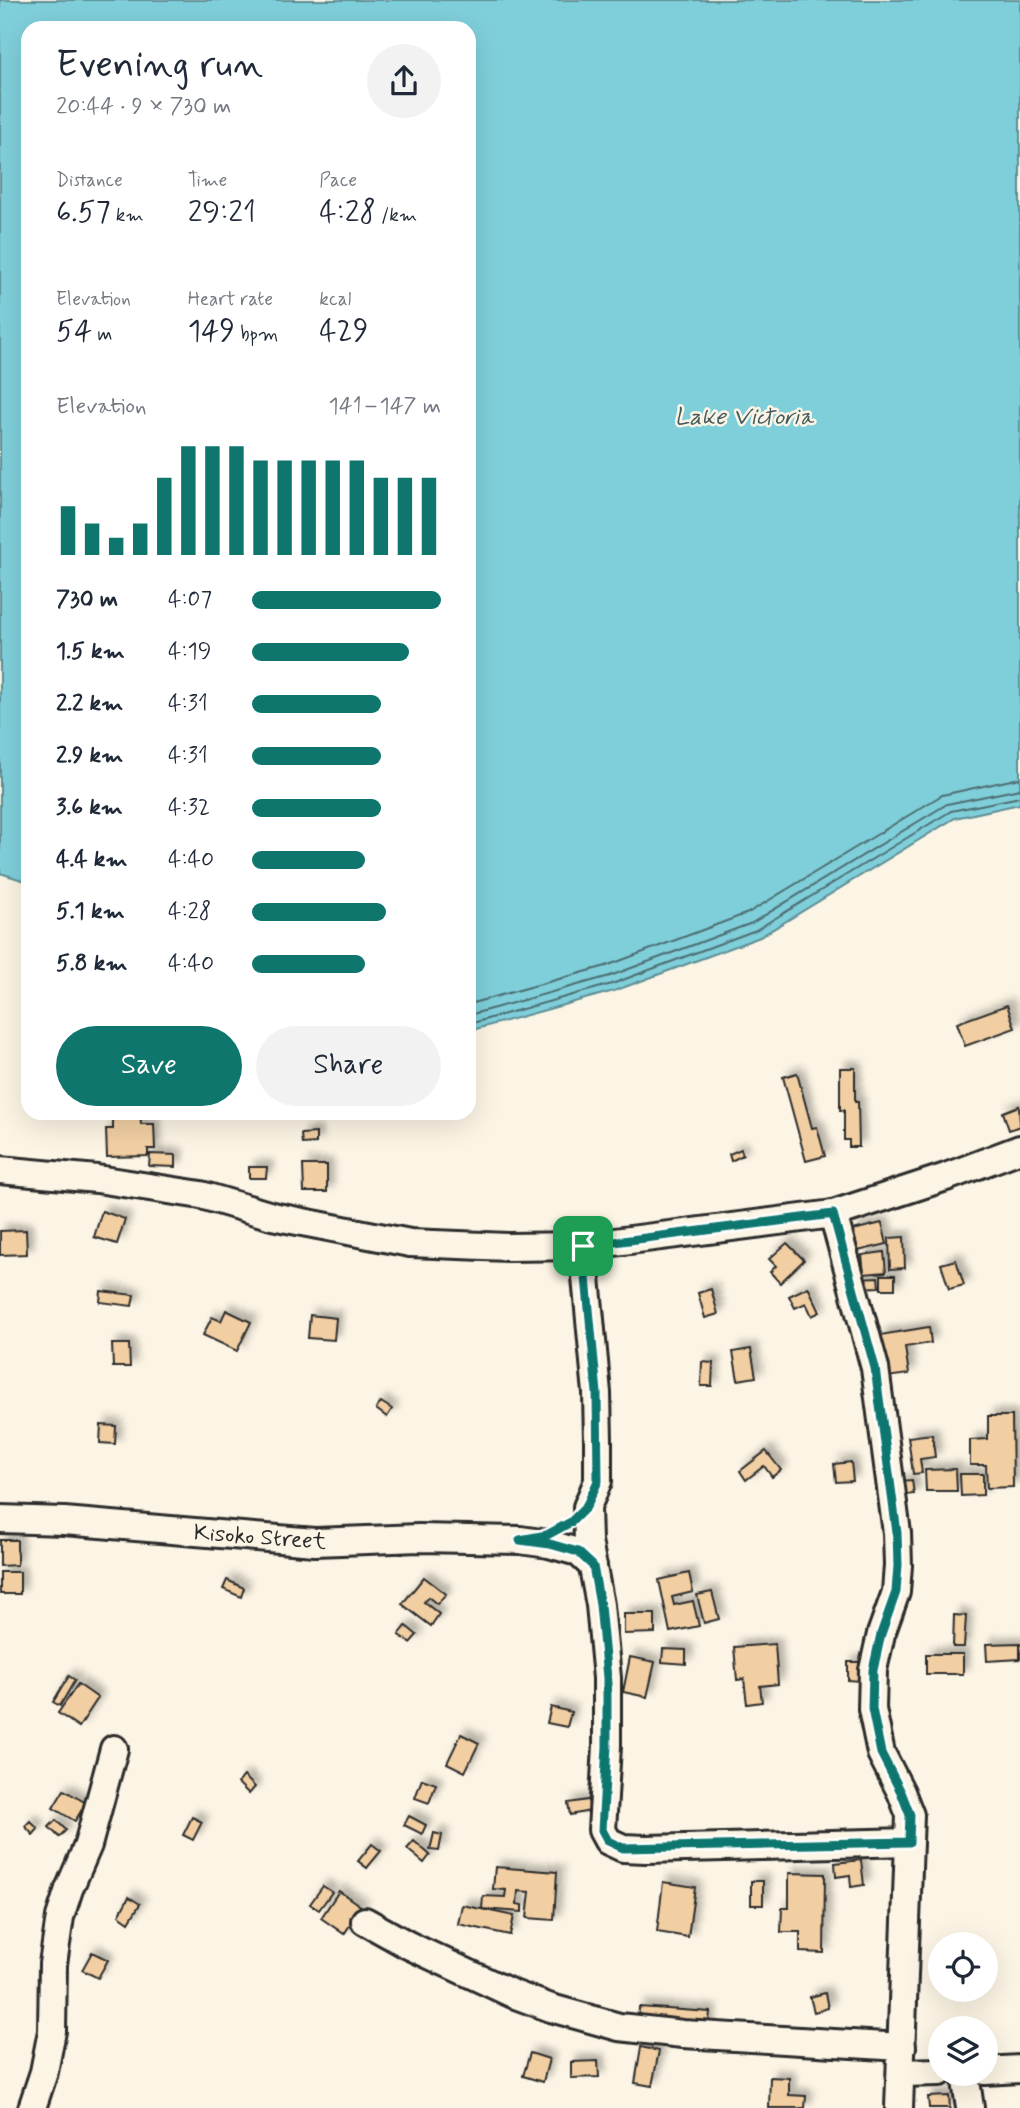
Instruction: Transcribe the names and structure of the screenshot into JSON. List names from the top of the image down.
{
  "streets": {
    "street": ["Kisoko Street"]
  },
  "water": ["Lake Victoria"],
  "page": {
    "heading": ["Evening run", "20:44 · 9 × 730 m"],
    "stats": [
      ["Distance", "6.57 km"],
      ["Time", "29:21"],
      ["Pace", "4:28 /km"],
      ["Elevation", "54 m"],
      ["Heart rate", "149 bpm"],
      ["kcal", "429"]
    ],
    "chart": ["Elevation", "141–147 m"],
    "list": [
      {
        "name": "730 m",
        "note": "4:07"
      },
      {
        "name": "1.5 km",
        "note": "4:19"
      },
      {
        "name": "2.2 km",
        "note": "4:31"
      },
      {
        "name": "2.9 km",
        "note": "4:31"
      },
      {
        "name": "3.6 km",
        "note": "4:32"
      },
      {
        "name": "4.4 km",
        "note": "4:40"
      },
      {
        "name": "5.1 km",
        "note": "4:28"
      },
      {
        "name": "5.8 km",
        "note": "4:40"
      }
    ],
    "buttons": ["Save", "Share"]
  }
}
